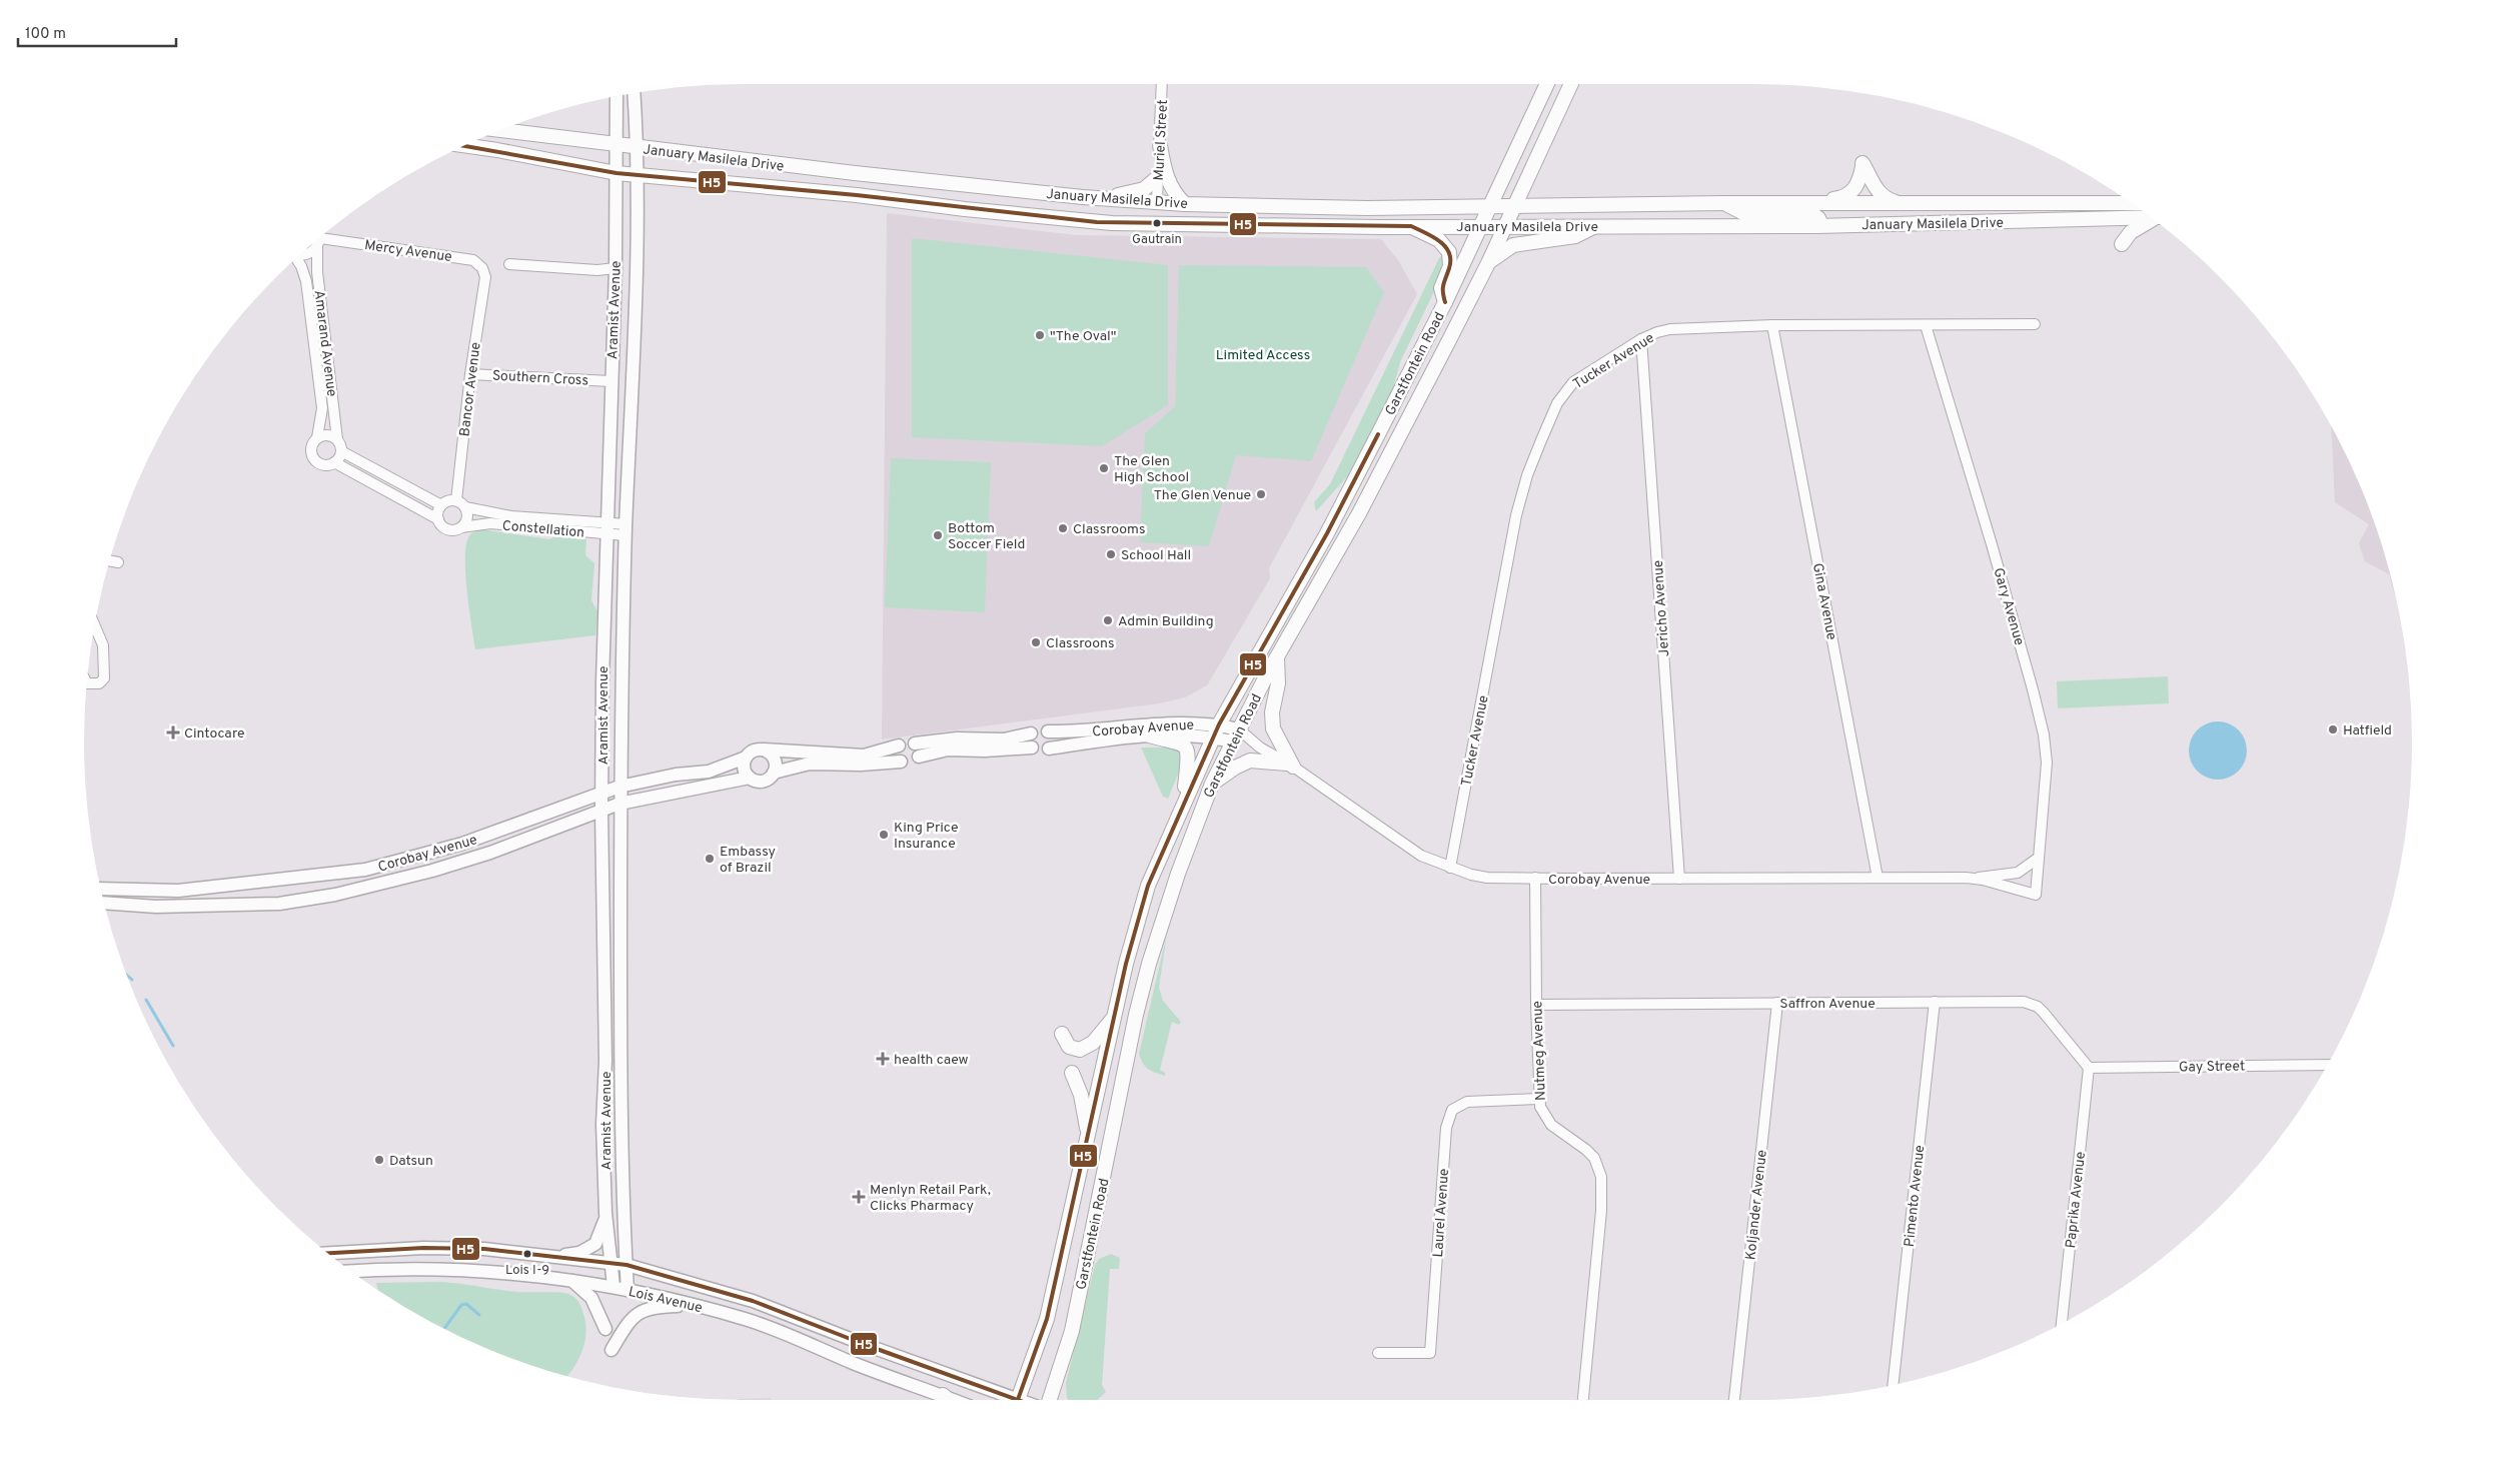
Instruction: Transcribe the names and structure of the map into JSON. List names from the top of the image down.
{
  "streets": {
    "main road": ["January Masilela Drive", "Garstfontein Road"],
    "street": [
      "Muriel Street",
      "Mercy Avenue",
      "Aramist Avenue",
      "Amarand Avenue",
      "Tucker Avenue",
      "Southern Cross",
      "Bancor Avenue",
      "Constellation",
      "Gina Avenue",
      "Gary Avenue",
      "Jericho Avenue",
      "Corobay Avenue",
      "Saffron Avenue",
      "Nutmeg Avenue",
      "Gay Street",
      "Pimento Avenue",
      "Paprika Avenue",
      "Koljander Avenue",
      "Laurel Avenue",
      "Lois Avenue"
    ]
  },
  "crossings": [
    ["Muriel Street", "January Masilela Drive"],
    ["January Masilela Drive", "Aramist Avenue"],
    ["January Masilela Drive", "Garstfontein Road"],
    ["Mercy Avenue", "Amarand Avenue"],
    ["Mercy Avenue", "Bancor Avenue"],
    ["Aramist Avenue", "Southern Cross"],
    ["Aramist Avenue", "Constellation"],
    ["Aramist Avenue", "Corobay Avenue"],
    ["Aramist Avenue", "Lois Avenue"],
    ["Tucker Avenue", "Gina Avenue"],
    ["Tucker Avenue", "Gary Avenue"],
    ["Tucker Avenue", "Jericho Avenue"],
    ["Tucker Avenue", "Corobay Avenue"],
    ["Garstfontein Road", "Corobay Avenue"],
    ["Southern Cross", "Bancor Avenue"],
    ["Bancor Avenue", "Constellation"],
    ["Gina Avenue", "Corobay Avenue"],
    ["Gary Avenue", "Corobay Avenue"],
    ["Jericho Avenue", "Corobay Avenue"],
    ["Corobay Avenue", "Nutmeg Avenue"],
    ["Saffron Avenue", "Nutmeg Avenue"],
    ["Saffron Avenue", "Gay Street"],
    ["Saffron Avenue", "Pimento Avenue"],
    ["Saffron Avenue", "Paprika Avenue"],
    ["Saffron Avenue", "Koljander Avenue"],
    ["Nutmeg Avenue", "Laurel Avenue"],
    ["Gay Street", "Paprika Avenue"]
  ],
  "parks": ["Limited Access"],
  "places": {
    "other": [
      "Gautrain",
      "\"The Oval\"",
      "The Glen High School",
      "The Glen Venue",
      "Classrooms",
      "Bottom Soccer Field",
      "School Hall",
      "Admin Building",
      "Classroons",
      "Hatfield",
      "King Price Insurance",
      "Embassy of Brazil",
      "Datsun",
      "Lois I-9"
    ],
    "health": ["Cintocare", "health caew", "Menlyn Retail Park, Clicks Pharmacy"]
  },
  "lines": ["transit line H5"],
  "scale_bar": "100 m"
}
